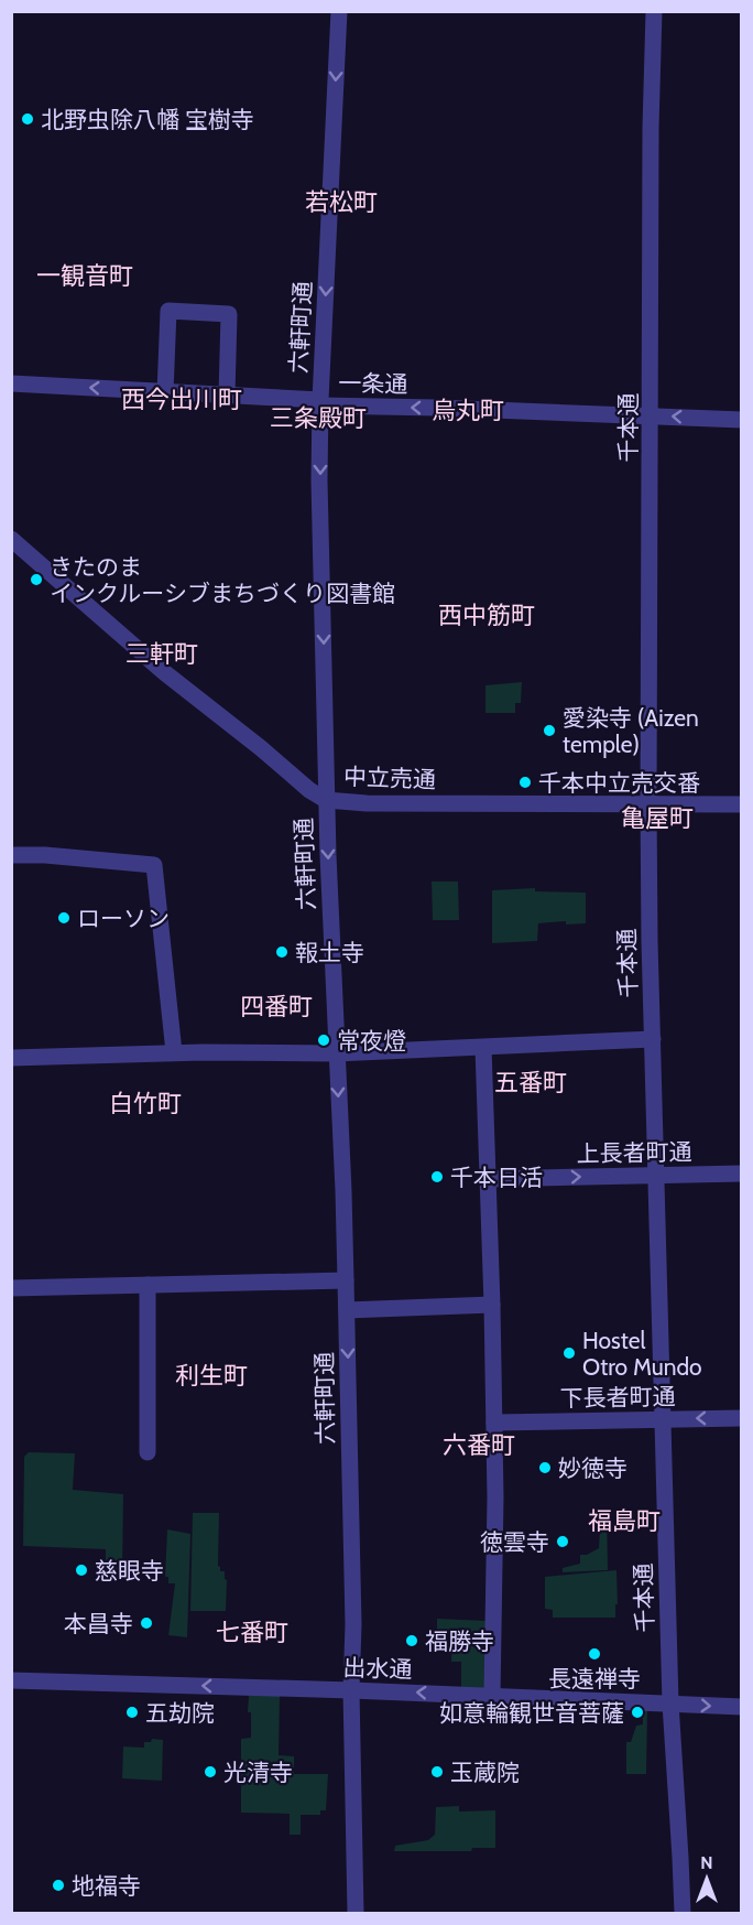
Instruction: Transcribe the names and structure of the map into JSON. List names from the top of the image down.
{
  "streets": {
    "street": [
      "六軒町通",
      "一条通",
      "千本通",
      "中立売通",
      "上長者町通",
      "下長者町通",
      "出水通"
    ]
  },
  "crossings": [
    ["六軒町通", "一条通"],
    ["六軒町通", "中立売通"],
    ["六軒町通", "出水通"],
    ["一条通", "千本通"],
    ["千本通", "中立売通"],
    ["千本通", "上長者町通"],
    ["千本通", "下長者町通"],
    ["千本通", "出水通"]
  ],
  "one_way": ["一条通"],
  "districts": [
    "若松町",
    "一観音町",
    "西今出川町",
    "烏丸町",
    "三条殿町",
    "西中筋町",
    "三軒町",
    "亀屋町",
    "四番町",
    "五番町",
    "白竹町",
    "利生町",
    "六番町",
    "福島町",
    "七番町"
  ],
  "places": [
    "北野虫除八幡 宝樹寺",
    "きたのま インクルーシブまちづくり図書館",
    "愛染寺 (Aizen temple)",
    "千本中立売交番",
    "ローソン",
    "報土寺",
    "常夜燈",
    "千本日活",
    "Hostel Otro Mundo",
    "妙徳寺",
    "徳雲寺",
    "慈眼寺",
    "本昌寺",
    "福勝寺",
    "長遠禅寺",
    "五劫院",
    "如意輪観世音菩薩",
    "光清寺",
    "玉蔵院",
    "地福寺"
  ],
  "north": "top"
}
